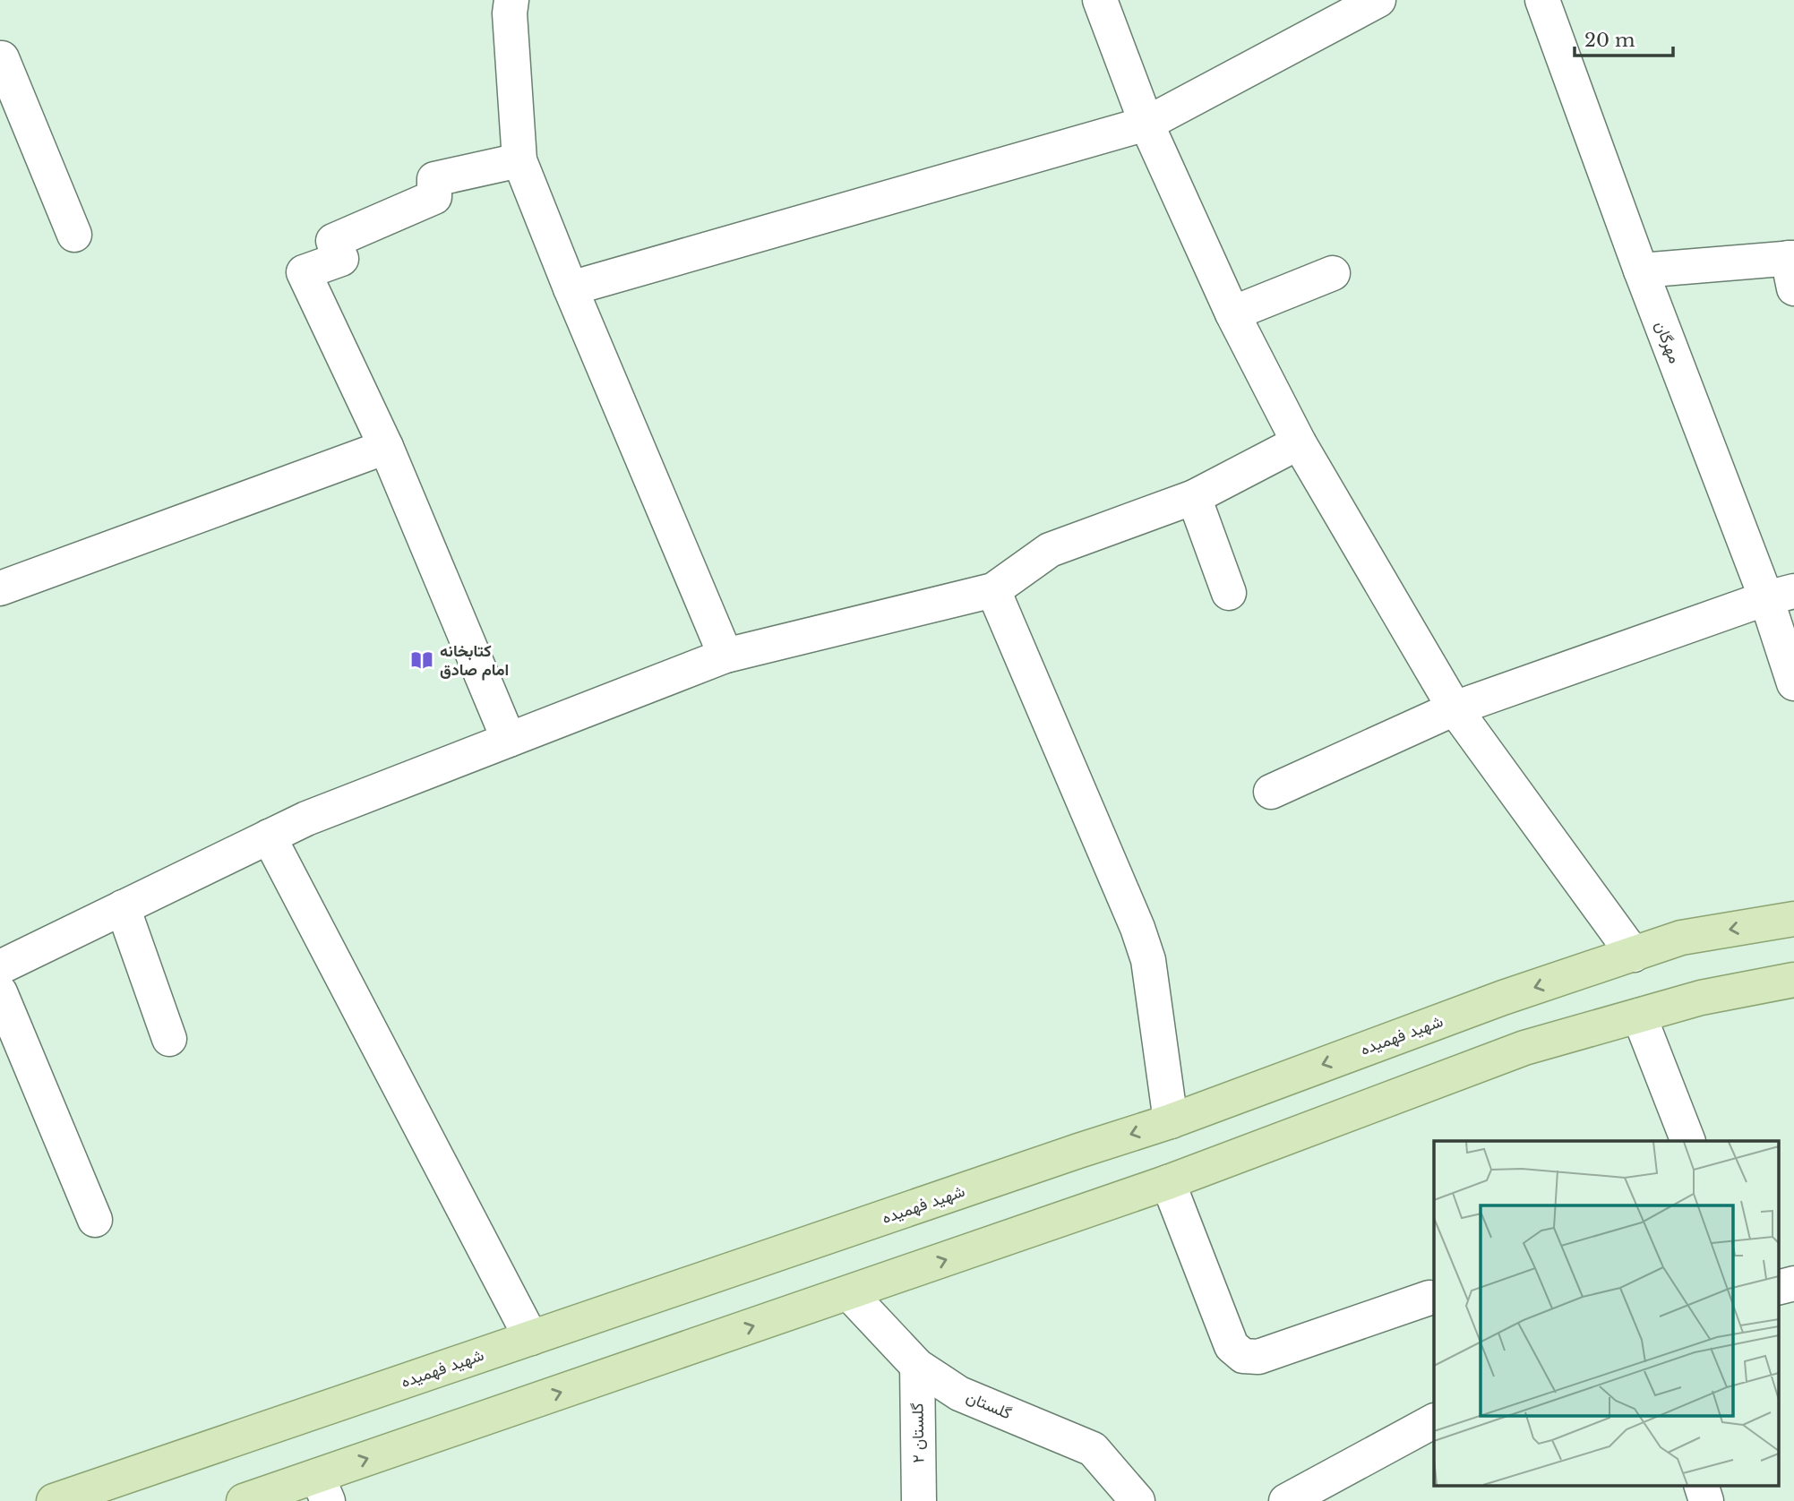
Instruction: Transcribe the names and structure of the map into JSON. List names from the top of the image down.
{
  "streets": {
    "main road": ["شهید فهمیده"],
    "street": ["مهرگان", "گلستان", "گلستان ۲"]
  },
  "crossings": [
    ["گلستان", "گلستان ۲"]
  ],
  "places": {
    "library": ["کتابخانه امام صادق"]
  },
  "scale_bar": "20 m"
}
